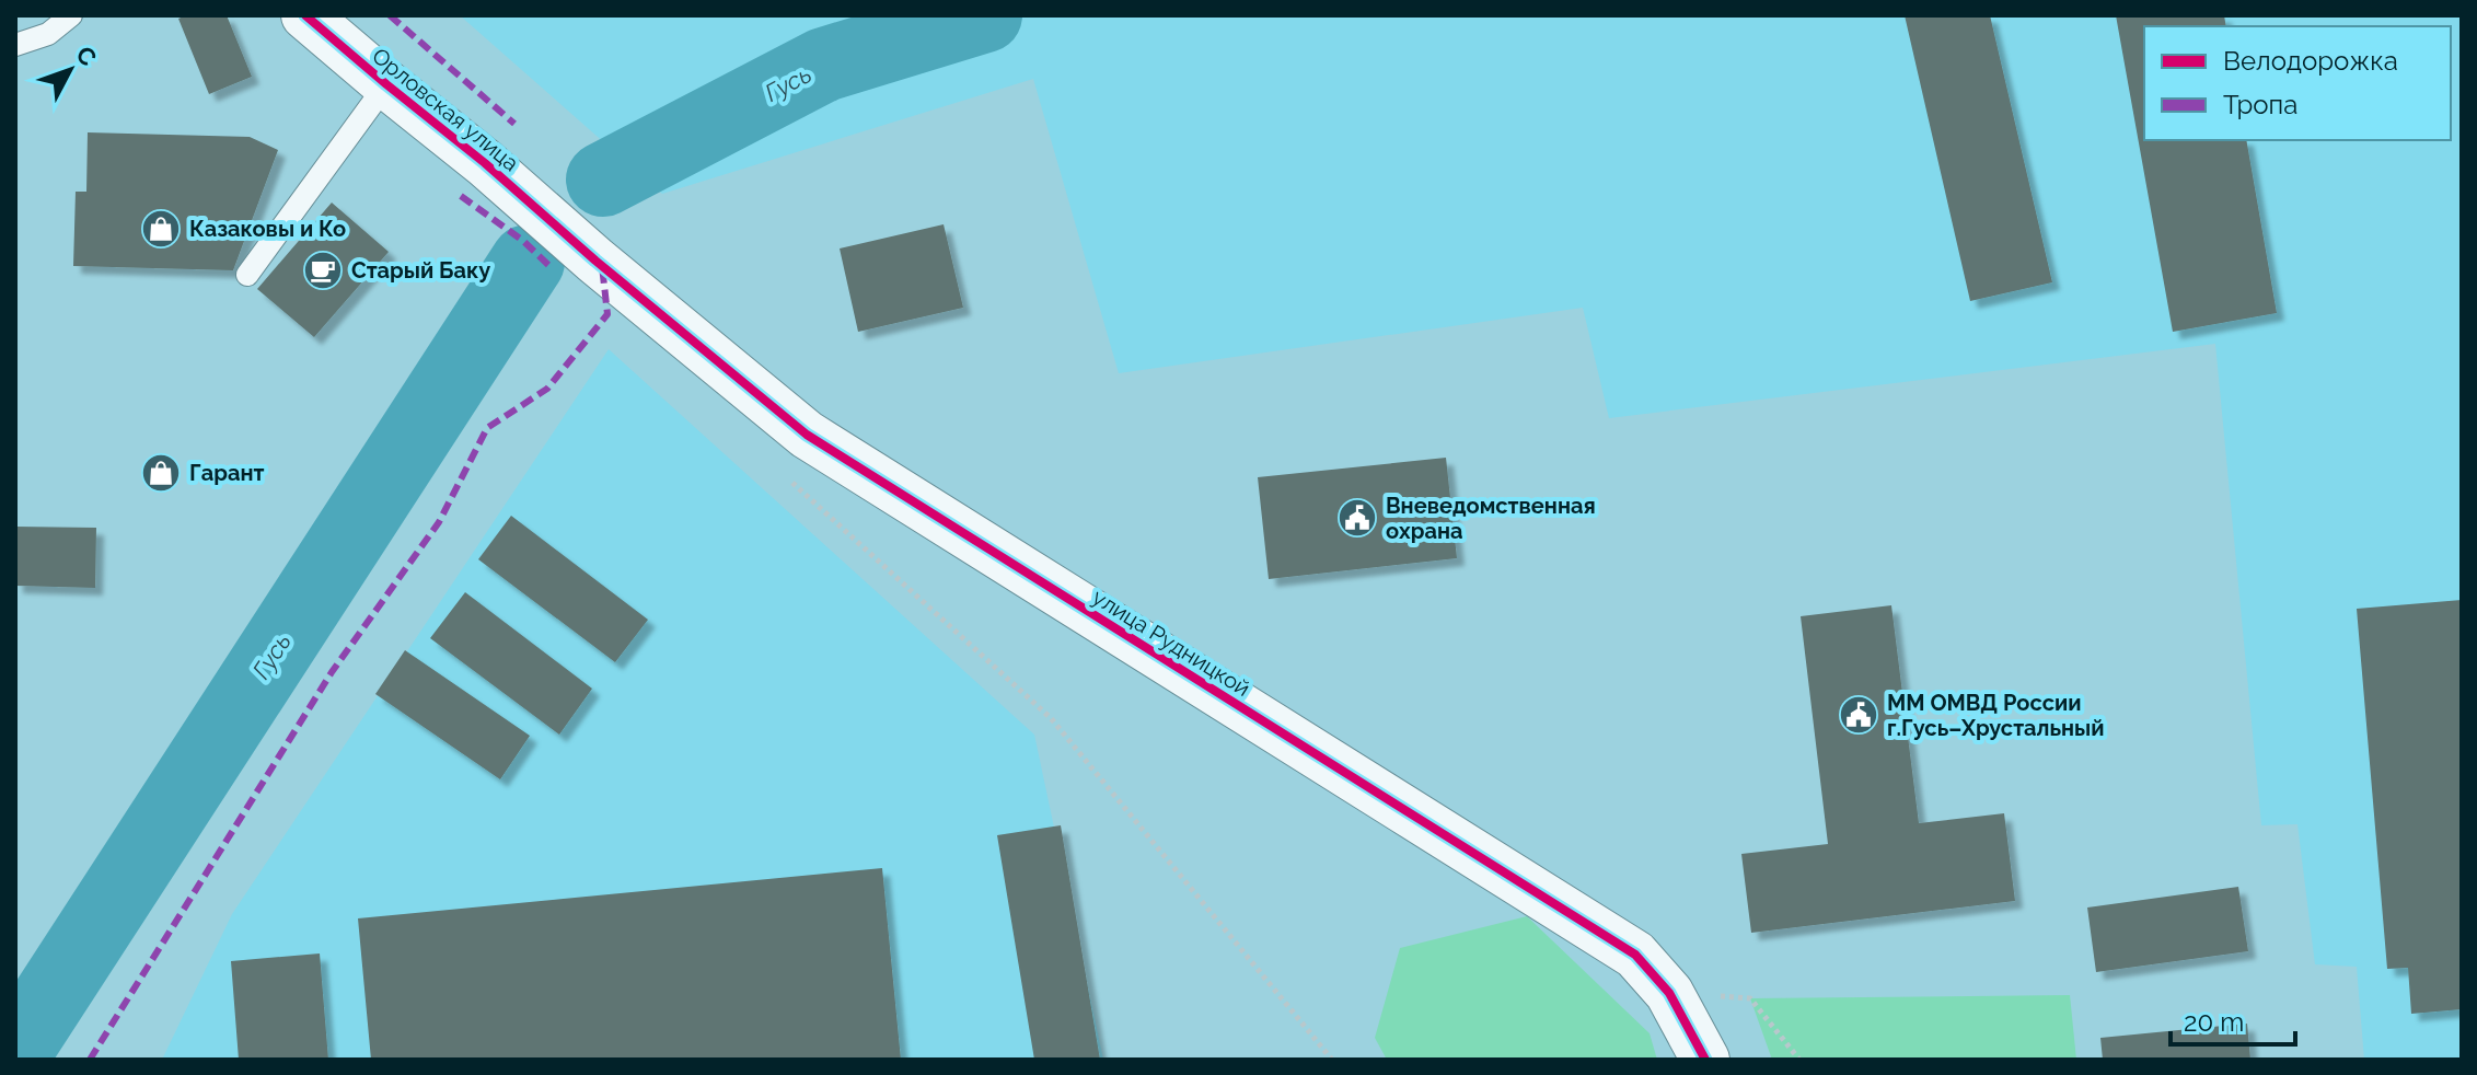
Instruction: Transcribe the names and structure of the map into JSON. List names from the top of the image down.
{
  "streets": {
    "street": ["Орловская улица", "улица Рудницкой"]
  },
  "crossings": [
    ["Орловская улица", "улица Рудницкой"]
  ],
  "water": ["Гусь"],
  "places": {
    "shop": ["Казаковы и Ко", "Гарант"],
    "cafe": ["Старый Баку"],
    "public building": ["Вневедомственная охрана", "ММ ОМВД России г.Гусь–Хрустальный"]
  },
  "legend": ["Велодорожка", "Тропа"],
  "scale_bar": "20 m",
  "north": "top right"
}
